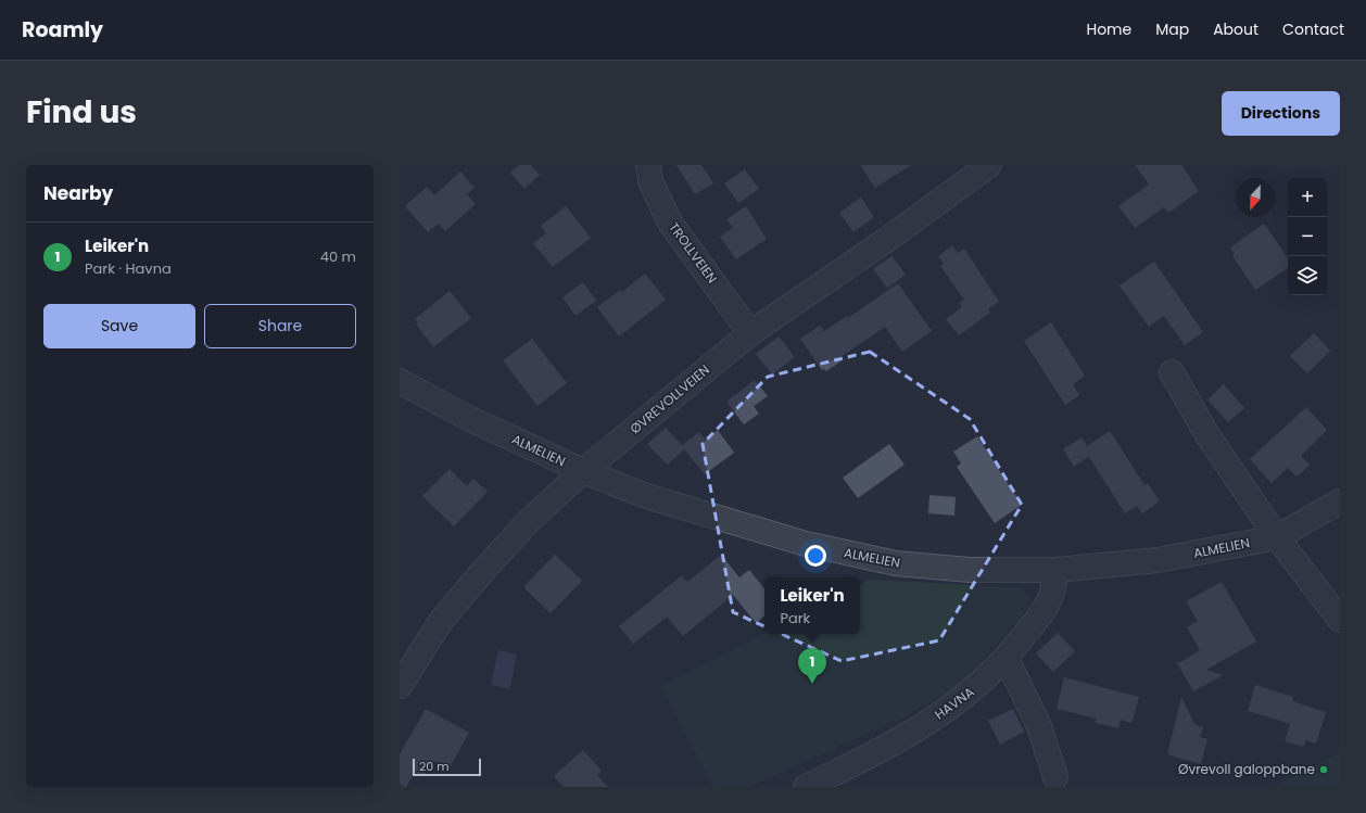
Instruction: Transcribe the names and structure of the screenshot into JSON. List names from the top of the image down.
{
  "streets": {
    "street": [
      "TROLLVEIEN",
      "ØVREVOLLVEIEN",
      "ALMELIEN",
      "HAVNA"
    ]
  },
  "crossings": [
    ["TROLLVEIEN", "ØVREVOLLVEIEN"],
    ["ØVREVOLLVEIEN", "ALMELIEN"],
    ["ALMELIEN", "HAVNA"]
  ],
  "places": ["Øvrevoll galoppbane"],
  "scale_bar": "20 m",
  "north": "bottom",
  "page": {
    "header": "Roamly",
    "nav": [
      "Home",
      "Map",
      "About",
      "Contact"
    ],
    "title": "Find us",
    "buttons": [
      "Directions",
      ["Save", "Share"]
    ],
    "heading": "Nearby",
    "map_buttons": ["+", "−"],
    "list": [
      {
        "mark": "1",
        "name": "Leiker'n",
        "note": "Park · Havna",
        "value": "40 m"
      }
    ],
    "popup": ["Leiker'n", "Park"],
    "pins": "1",
    "scale": "20 m"
  }
}
